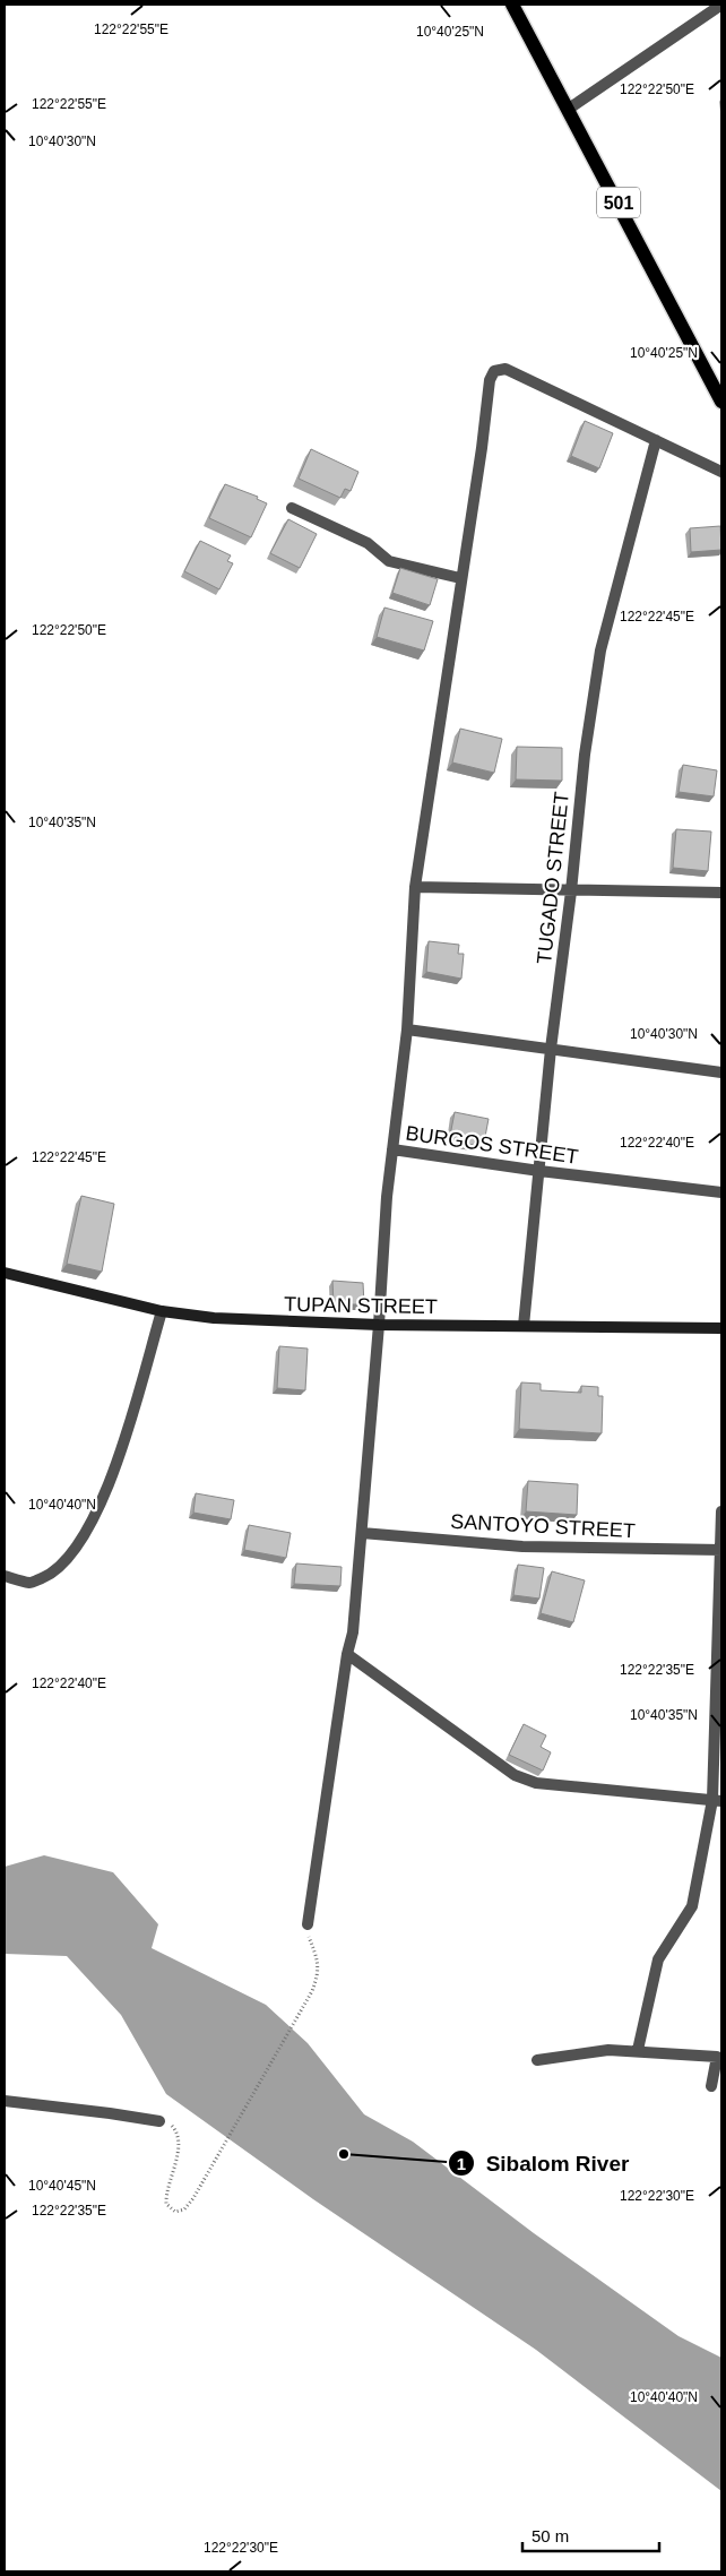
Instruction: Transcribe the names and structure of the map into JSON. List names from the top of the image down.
{
  "streets": {
    "main road": ["501", "TUPAN STREET"],
    "street": ["TUGADO STREET", "BURGOS STREET", "SANTOYO STREET"]
  },
  "crossings": [
    ["TUGADO STREET", "BURGOS STREET"],
    ["TUGADO STREET", "TUPAN STREET"]
  ],
  "places": ["Sibalom River"],
  "scale_bar": "50 m",
  "coordinates": [
    "122°22'55\"E",
    "10°40'25\"N",
    "122°22'50\"E",
    "10°40'30\"N",
    "122°22'45\"E",
    "10°40'35\"N",
    "122°22'40\"E",
    "10°40'40\"N",
    "122°22'35\"E",
    "10°40'45\"N",
    "122°22'30\"E"
  ]
}
